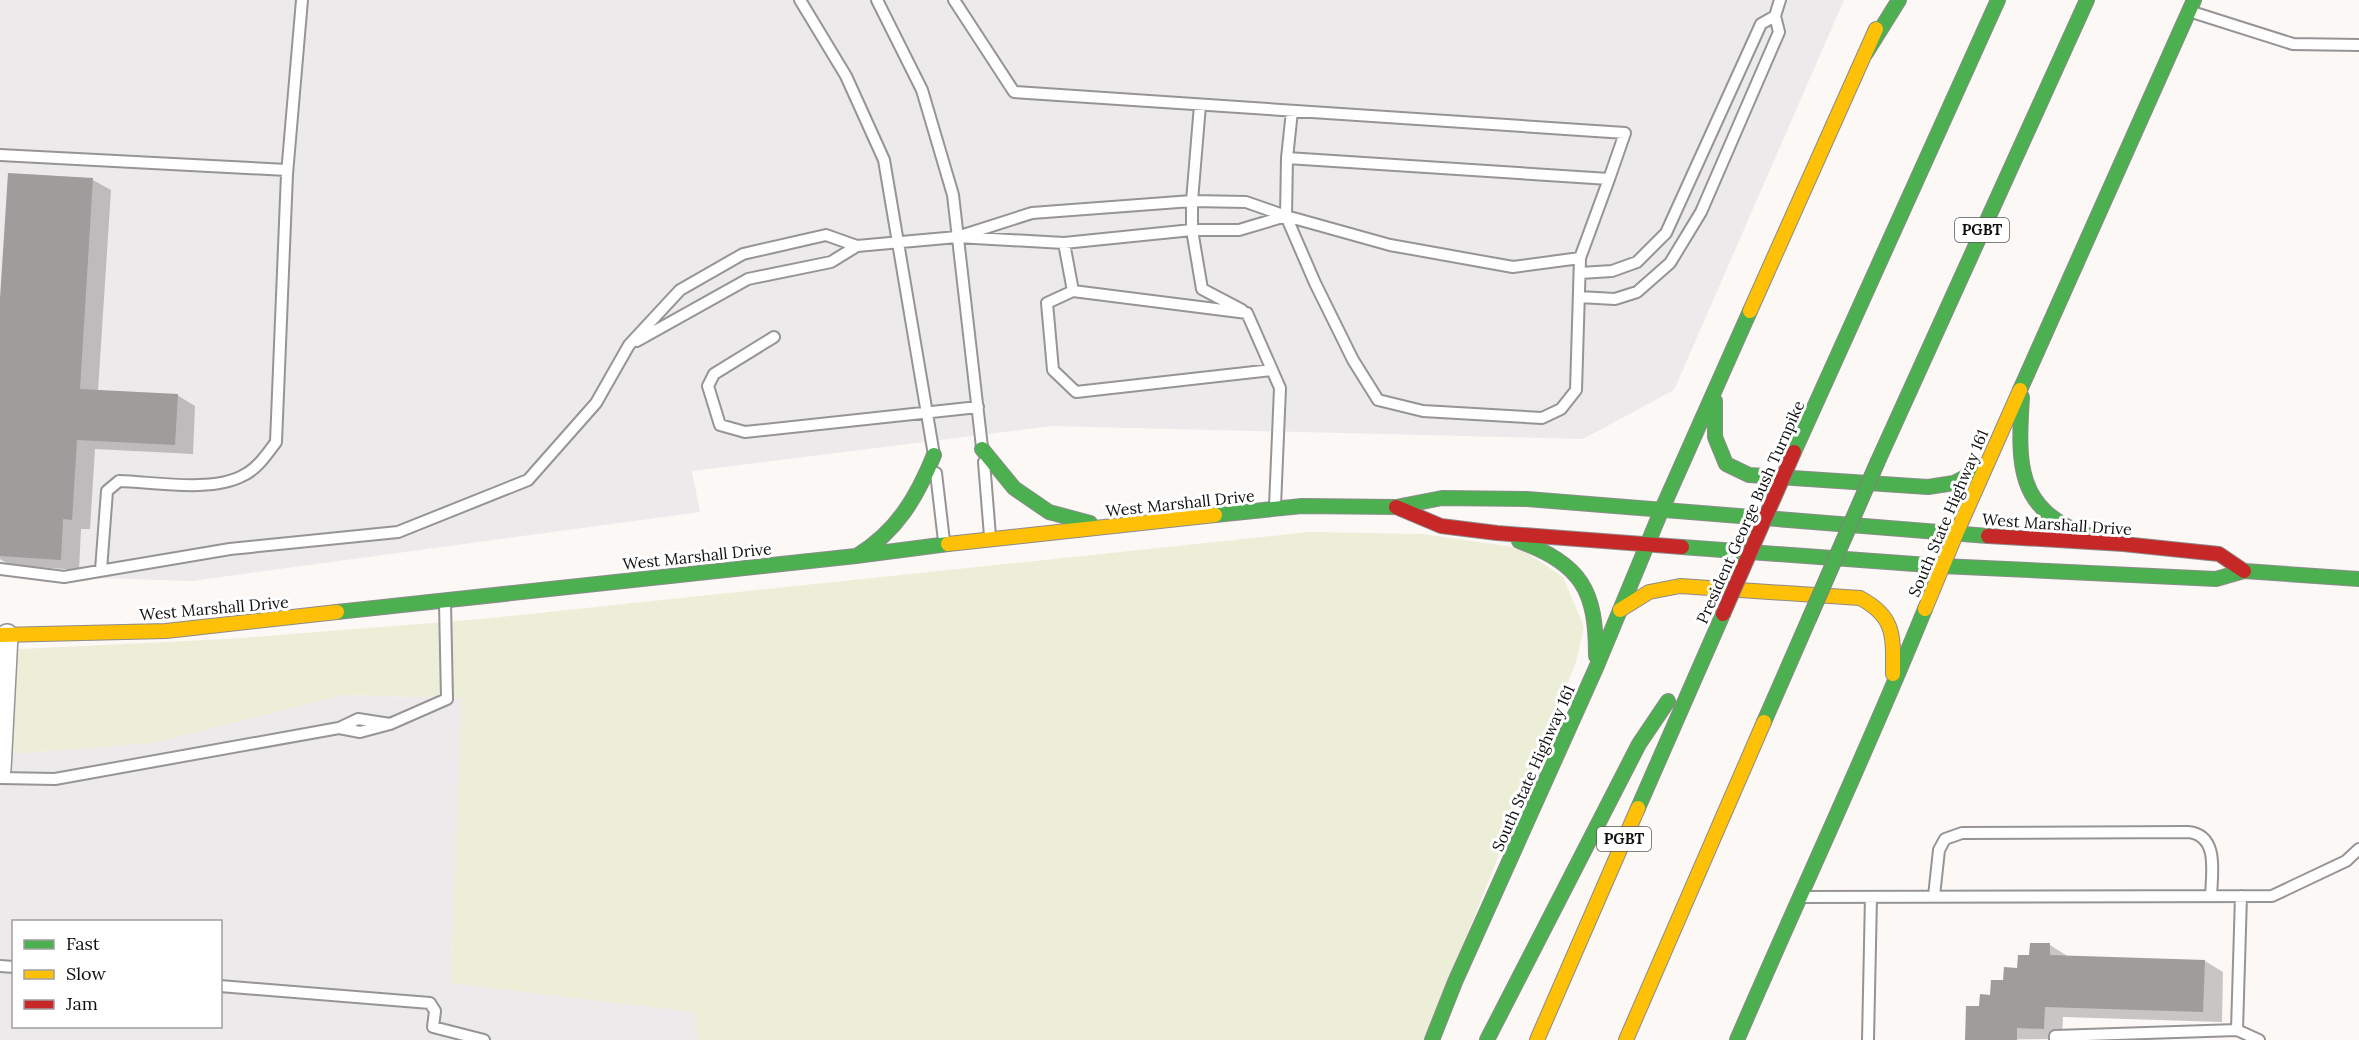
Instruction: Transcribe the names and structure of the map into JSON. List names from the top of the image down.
{
  "streets": {
    "main road": [
      "PGBT",
      "West Marshall Drive",
      "President George Bush Turnpike",
      "South State Highway 161"
    ]
  },
  "crossings": [
    ["West Marshall Drive", "South State Highway 161"]
  ],
  "legend": ["Fast", "Slow", "Jam"]
}
